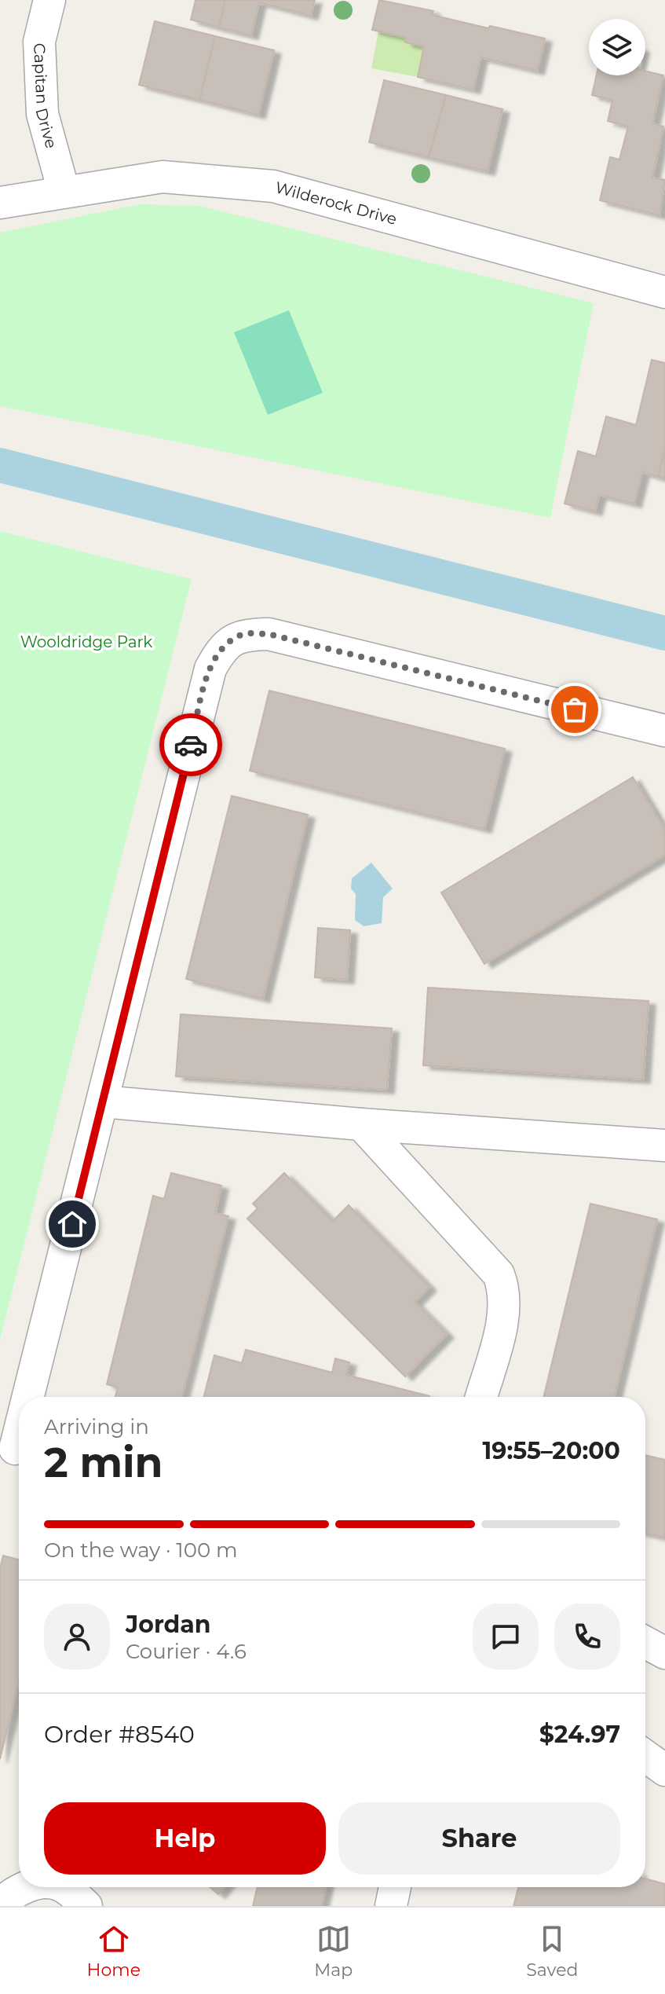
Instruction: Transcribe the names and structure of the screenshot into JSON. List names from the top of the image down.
{
  "streets": {
    "street": ["Capitan Drive", "Wilderock Drive"]
  },
  "crossings": [
    ["Capitan Drive", "Wilderock Drive"]
  ],
  "parks": ["Wooldridge Park"],
  "page": {
    "heading": ["2 min", "Arriving in", "19:55–20:00"],
    "panel": [
      "Jordan",
      "Courier · 4.6",
      "Order #8540",
      "$24.97"
    ],
    "bar": "On the way · 100 m",
    "buttons": ["Help", "Share"],
    "tabs": ["Home", "Map", "Saved"]
  }
}
